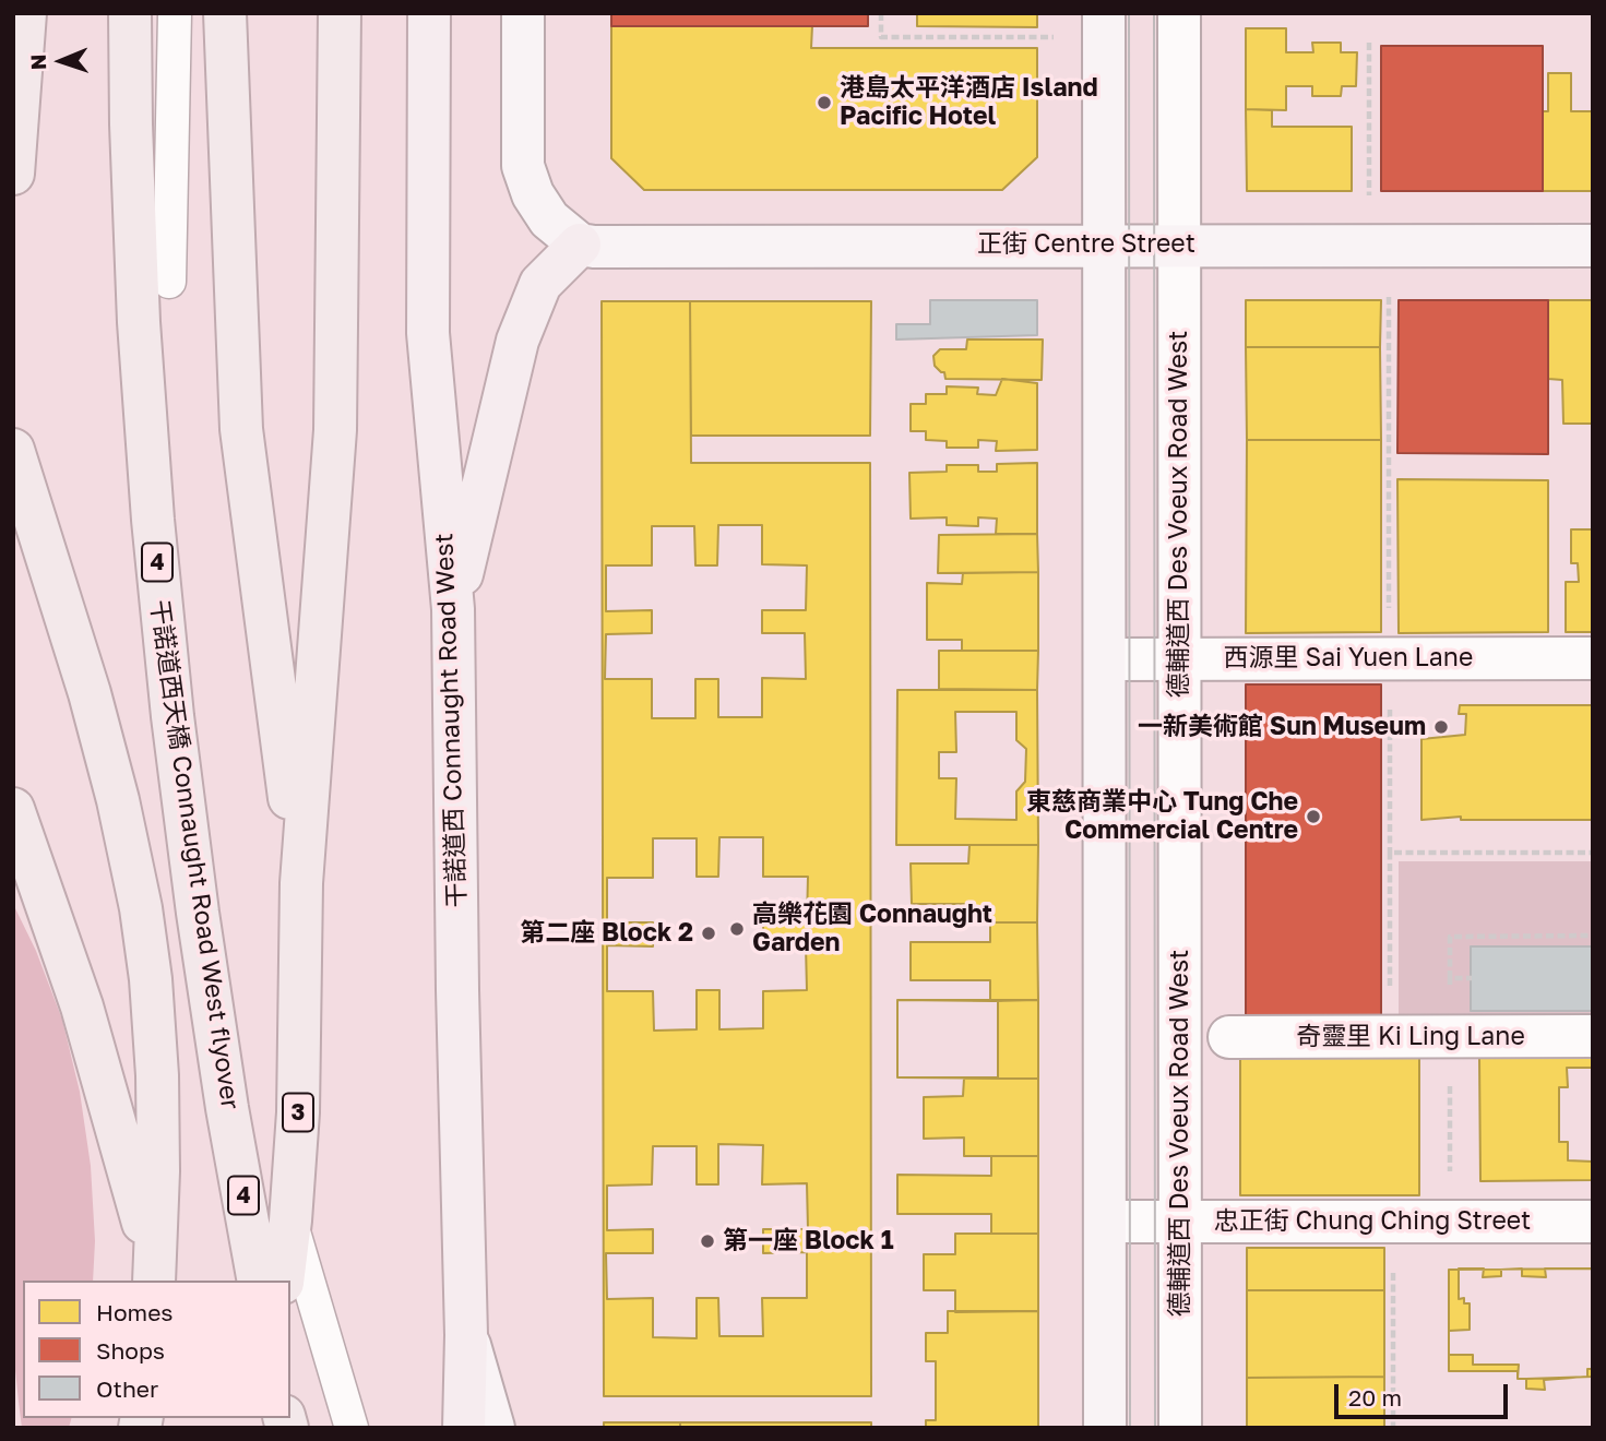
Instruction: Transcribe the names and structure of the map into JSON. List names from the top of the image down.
{
  "streets": {
    "highway": ["4", "干諾道西天橋 Connaught Road West flyover", "3"],
    "main road": ["正街 Centre Street", "干諾道西 Connaught Road West"],
    "street": [
      "德輔道西 Des Voeux Road West",
      "西源里 Sai Yuen Lane",
      "奇靈里 Ki Ling Lane",
      "忠正街 Chung Ching Street"
    ]
  },
  "crossings": [
    ["正街 Centre Street", "德輔道西 Des Voeux Road West"],
    ["德輔道西 Des Voeux Road West", "西源里 Sai Yuen Lane"],
    ["德輔道西 Des Voeux Road West", "忠正街 Chung Ching Street"]
  ],
  "places": [
    "港島太平洋酒店 Island Pacific Hotel",
    "一新美術館 Sun Museum",
    "東慈商業中心 Tung Che Commercial Centre",
    "高樂花園 Connaught Garden",
    "第二座 Block 2",
    "第一座 Block 1"
  ],
  "legend": ["Homes", "Shops", "Other"],
  "scale_bar": "20 m",
  "north": "left"
}
